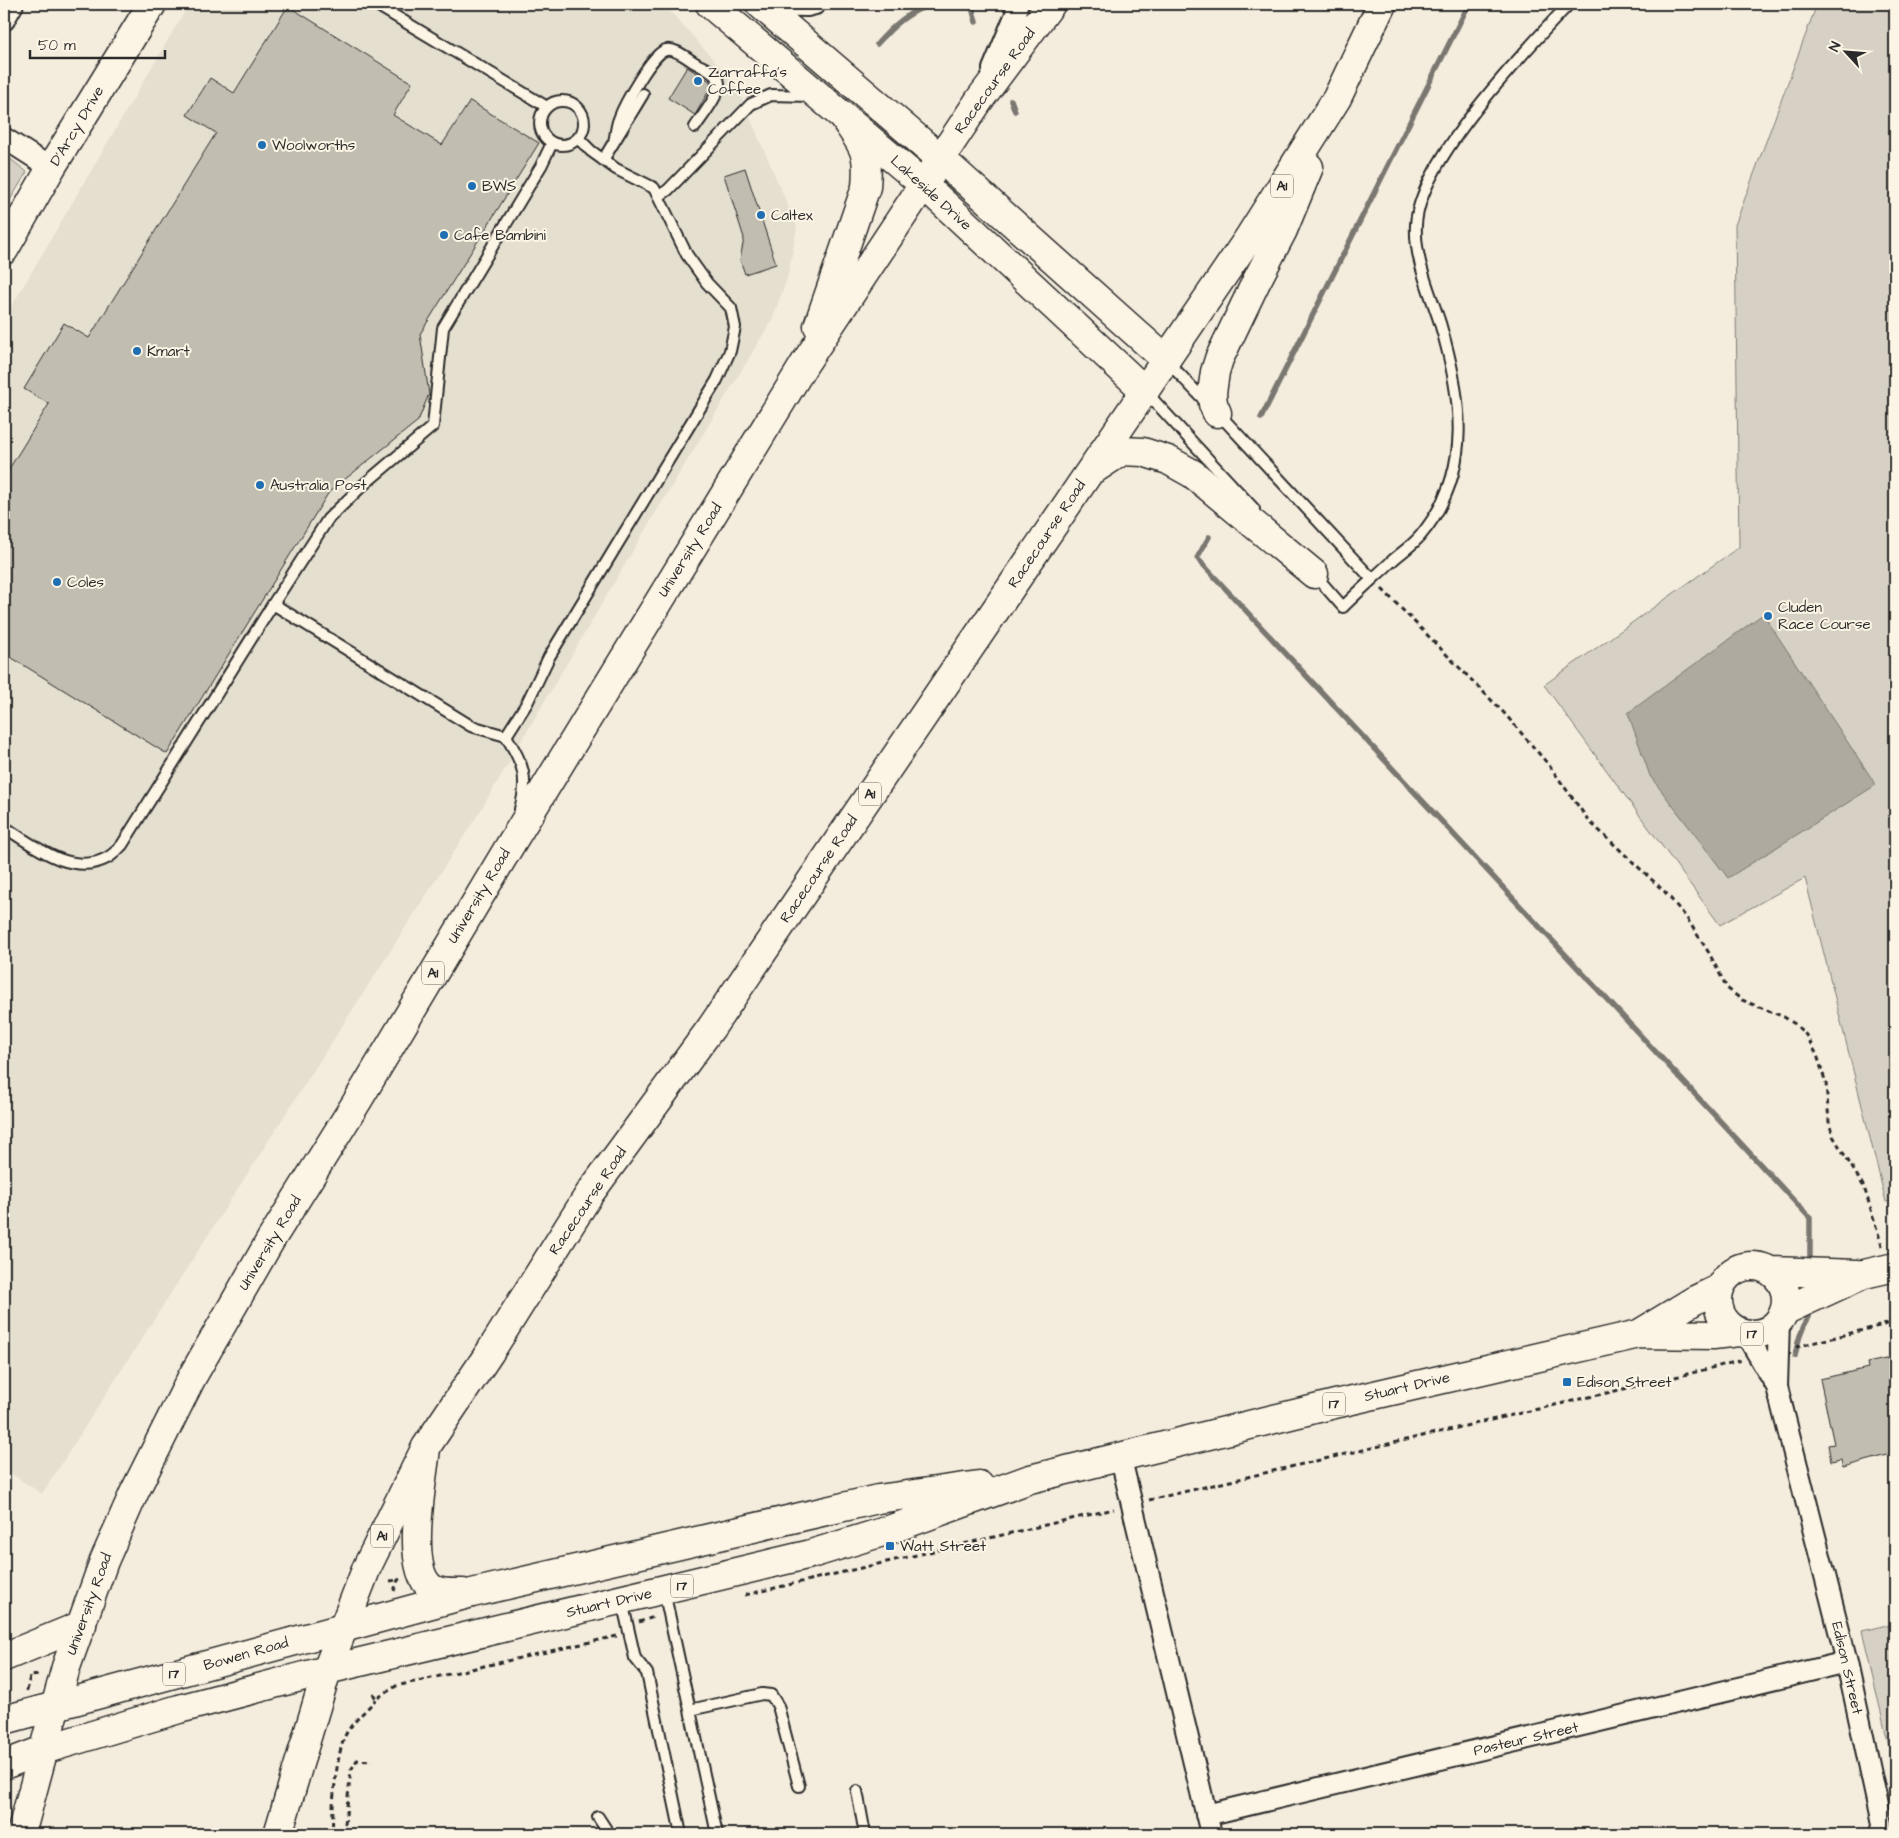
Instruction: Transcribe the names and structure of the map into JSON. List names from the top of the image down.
{
  "streets": {
    "main road": [
      "Racecourse Road",
      "D'Arcy Drive",
      "A1",
      "Lakeside Drive",
      "University Road",
      "17",
      "Stuart Drive",
      "Bowen Road"
    ],
    "street": ["Edison Street", "Pasteur Street"]
  },
  "crossings": [
    ["Racecourse Road", "A1"],
    ["Racecourse Road", "Lakeside Drive"],
    ["Racecourse Road", "University Road"],
    ["Racecourse Road", "17"],
    ["Racecourse Road", "Stuart Drive"],
    ["Racecourse Road", "Bowen Road"],
    ["A1", "17"],
    ["A1", "Stuart Drive"],
    ["Lakeside Drive", "University Road"],
    ["University Road", "17"],
    ["University Road", "Bowen Road"],
    ["17", "Stuart Drive"],
    ["17", "Edison Street"],
    ["Stuart Drive", "Bowen Road"],
    ["Stuart Drive", "Edison Street"],
    ["Edison Street", "Pasteur Street"]
  ],
  "places": {
    "other": [
      "Zarraffa's Coffee",
      "Woolworths",
      "BWS",
      "Caltex",
      "Cafe Bambini",
      "Kmart",
      "Australia Post",
      "Coles",
      "Cluden Race Course"
    ],
    "transit": ["Edison Street", "Watt Street"]
  },
  "scale_bar": "50 m",
  "north": "top left"
}
